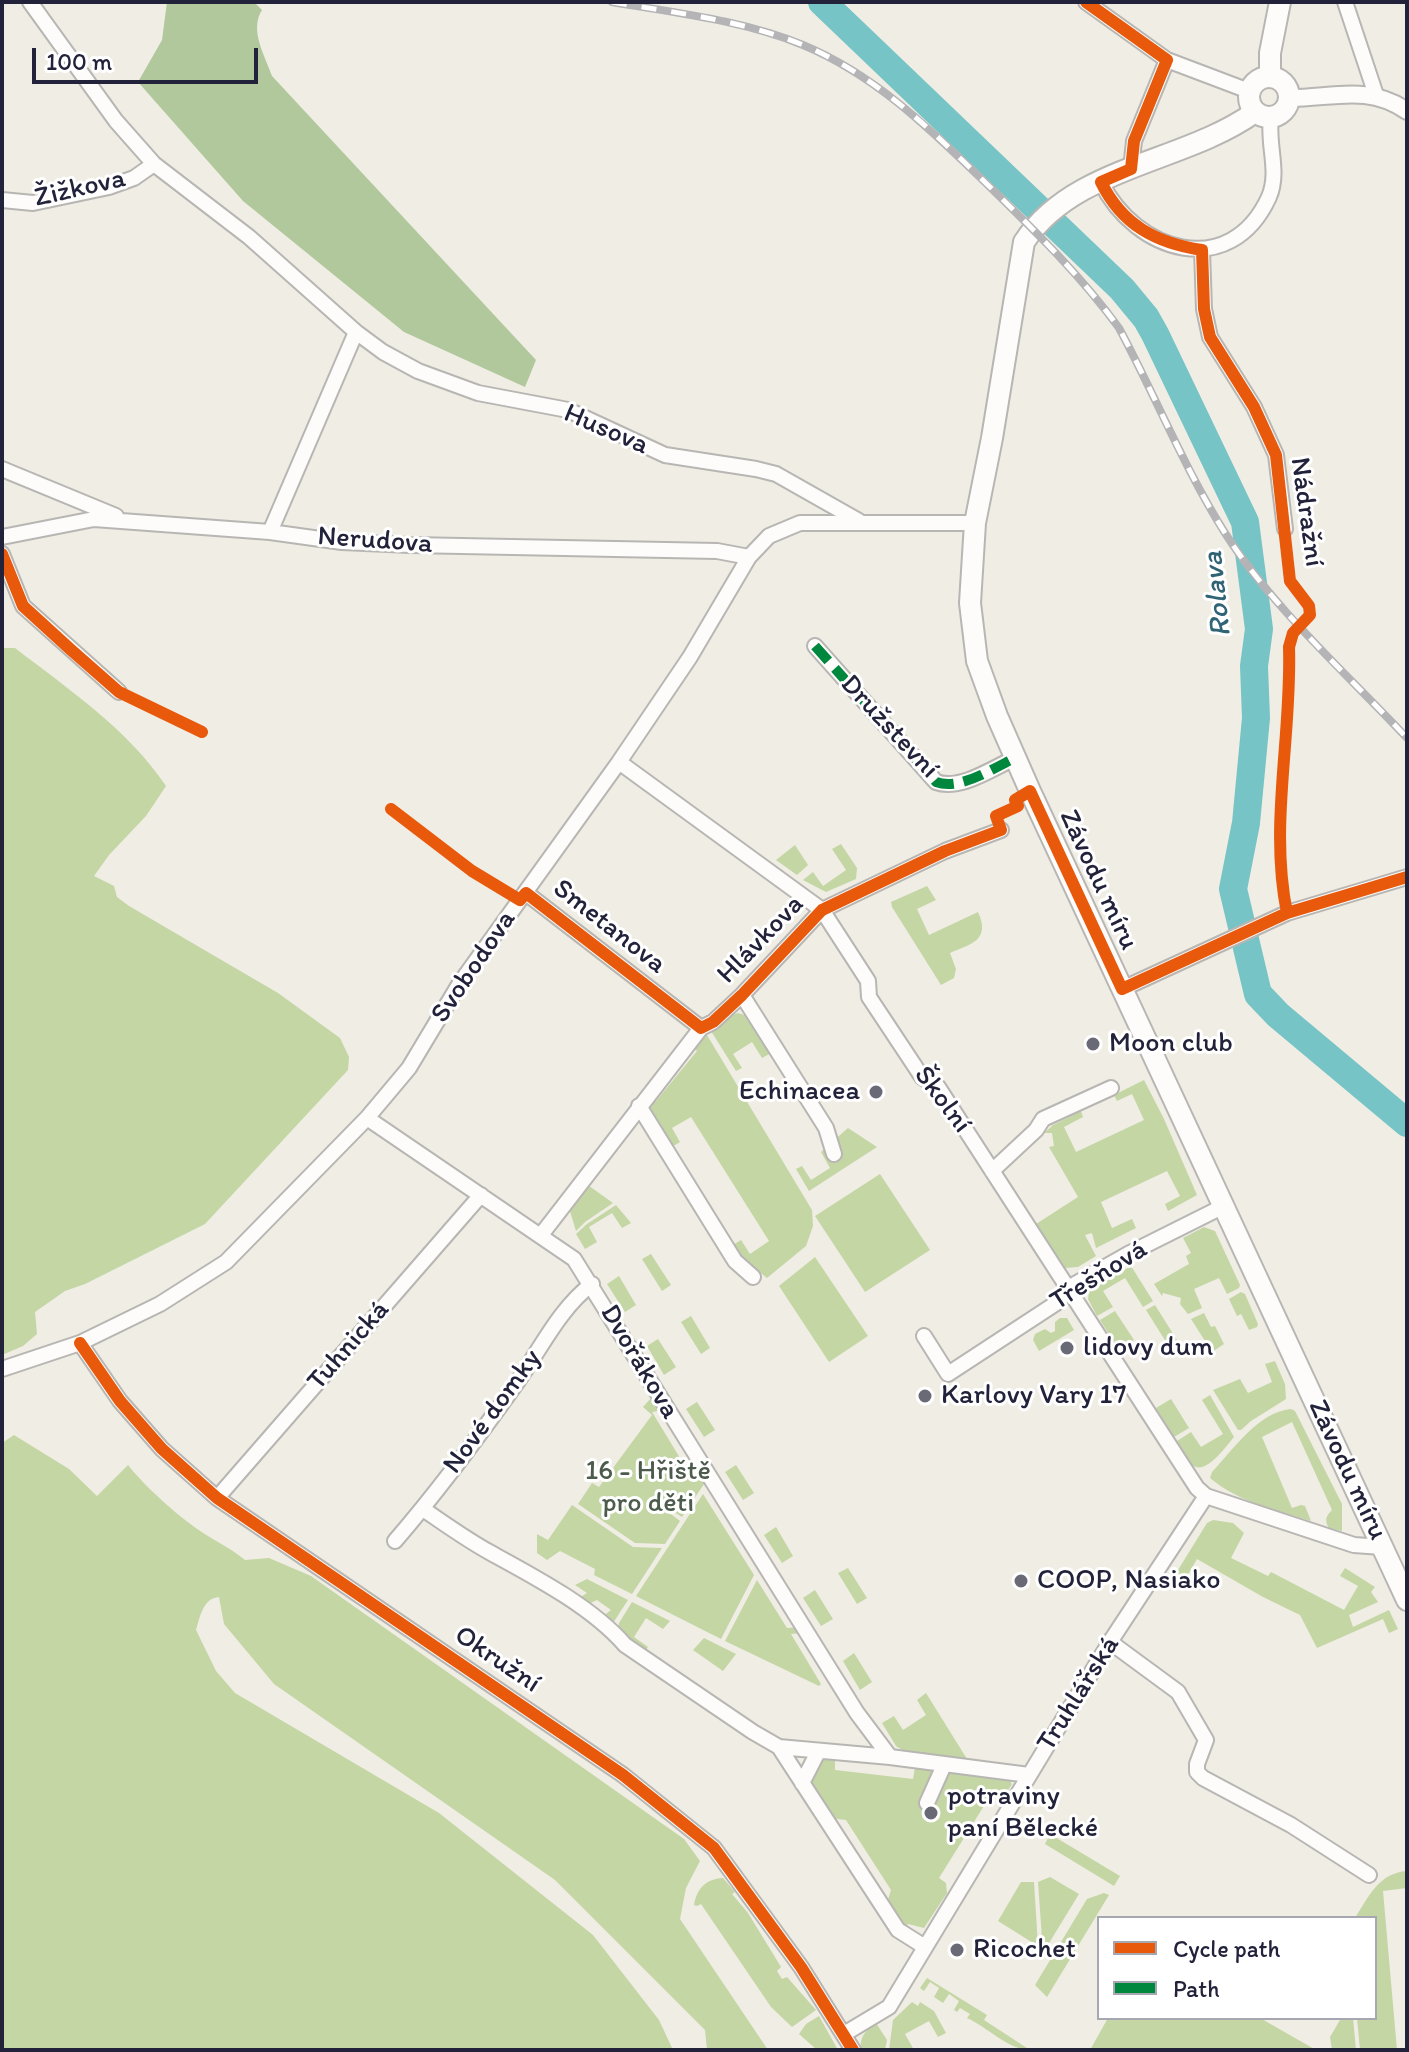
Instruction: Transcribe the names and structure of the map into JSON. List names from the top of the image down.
{
  "streets": {
    "main road": ["Závodu míru"],
    "street": [
      "Žižkova",
      "Husova",
      "Nádražní",
      "Nerudova",
      "Družstevní",
      "Smetanova",
      "Hlávkova",
      "Svobodova",
      "Školní",
      "Třešňová",
      "Tuhnická",
      "Dvořákova",
      "Nové domky",
      "Okružní",
      "Truhlářská"
    ]
  },
  "crossings": [
    ["Žižkova", "Husova"],
    ["Husova", "Svobodova"],
    ["Nerudova", "Svobodova"],
    ["Družstevní", "Závodu míru"],
    ["Závodu míru", "Svobodova"],
    ["Závodu míru", "Třešňová"],
    ["Smetanova", "Hlávkova"],
    ["Smetanova", "Svobodova"],
    ["Hlávkova", "Školní"],
    ["Hlávkova", "Dvořákova"],
    ["Svobodova", "Školní"],
    ["Svobodova", "Dvořákova"],
    ["Svobodova", "Okružní"],
    ["Školní", "Třešňová"],
    ["Školní", "Truhlářská"],
    ["Tuhnická", "Dvořákova"],
    ["Tuhnická", "Okružní"],
    ["Dvořákova", "Nové domky"],
    ["Okružní", "Truhlářská"]
  ],
  "water": ["Rolava"],
  "parks": ["16 - Hřiště pro děti"],
  "places": [
    "Moon club",
    "Echinacea",
    "lidovy dum",
    "Karlovy Vary 17",
    "COOP, Nasiako",
    "potraviny paní Bělecké",
    "Ricochet"
  ],
  "legend": ["Cycle path", "Path"],
  "scale_bar": "100 m"
}
